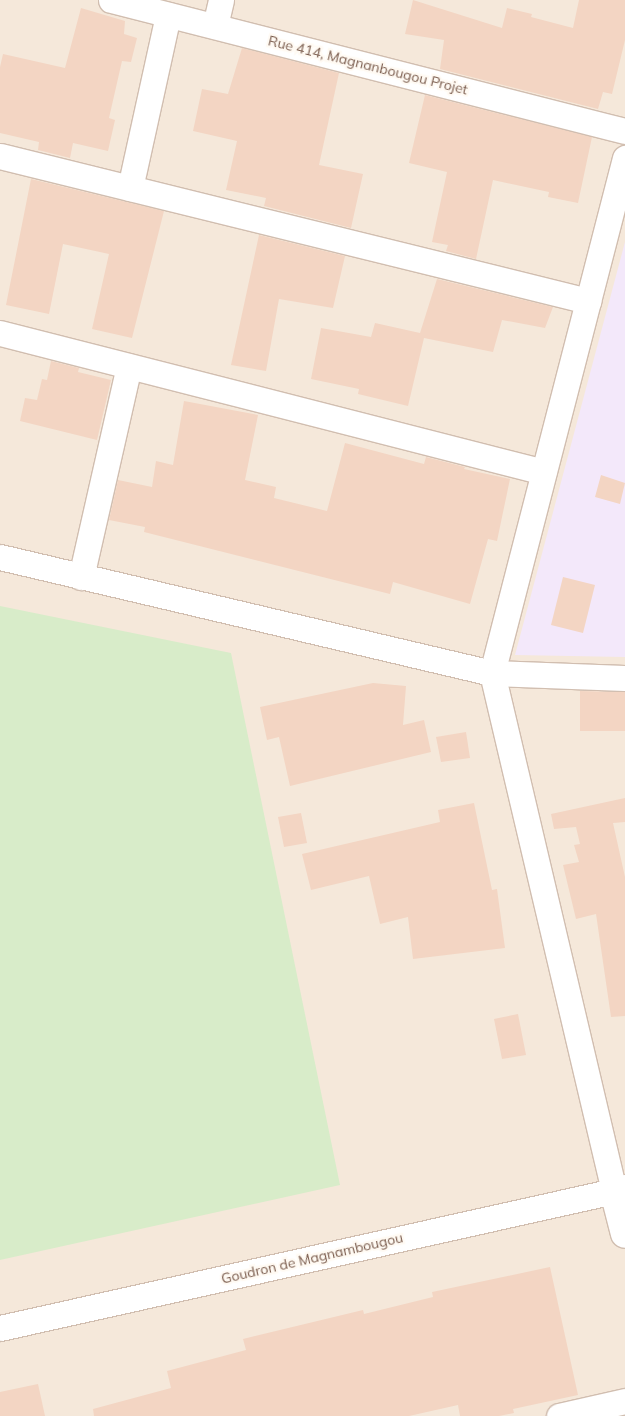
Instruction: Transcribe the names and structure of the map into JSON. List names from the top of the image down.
{
  "streets": {
    "street": ["Rue 414, Magnanbougou Projet", "Goudron de Magnambougou"]
  }
}
